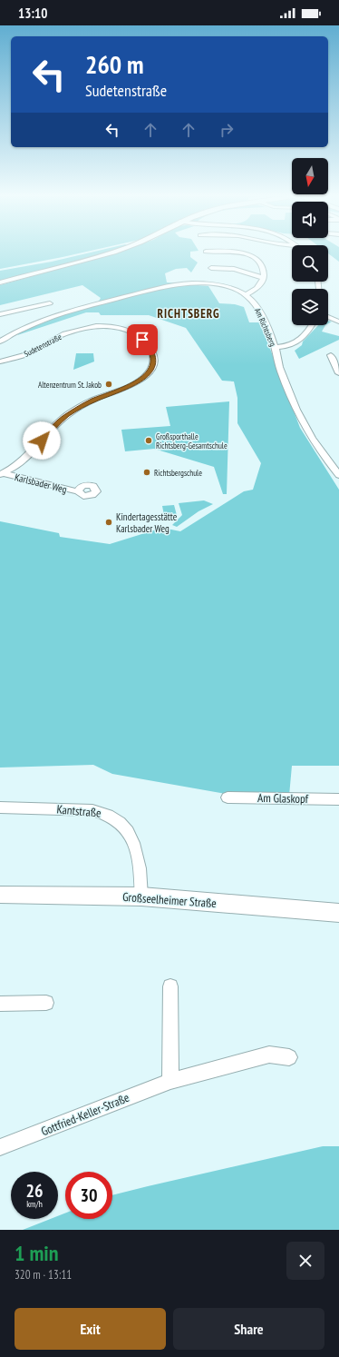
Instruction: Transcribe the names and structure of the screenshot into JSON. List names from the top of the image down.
{
  "streets": {
    "main road": ["Großseelheimer Straße"],
    "street": [
      "Am Richtsberg",
      "Sudetenstraße",
      "Karlsbader Weg",
      "Am Glaskopf",
      "Kantstraße",
      "Gottfried-Keller-Straße"
    ]
  },
  "crossings": [
    ["Sudetenstraße", "Karlsbader Weg"],
    ["Kantstraße", "Großseelheimer Straße"]
  ],
  "districts": ["RICHTSBERG"],
  "places": [
    "Altenzentrum St. Jakob",
    "Großsporthalle Richtsberg-Gesamtschule",
    "Richtsbergschule",
    "Kindertagesstätte Karlsbader Weg"
  ],
  "north": "bottom",
  "page": {
    "status": "13:10",
    "turn": ["260 m", "Sudetenstraße"],
    "speed": "26 km/h",
    "limit": "30",
    "heading": ["1 min", "320 m · 13:11"],
    "buttons": ["Exit", "Share"]
  }
}
